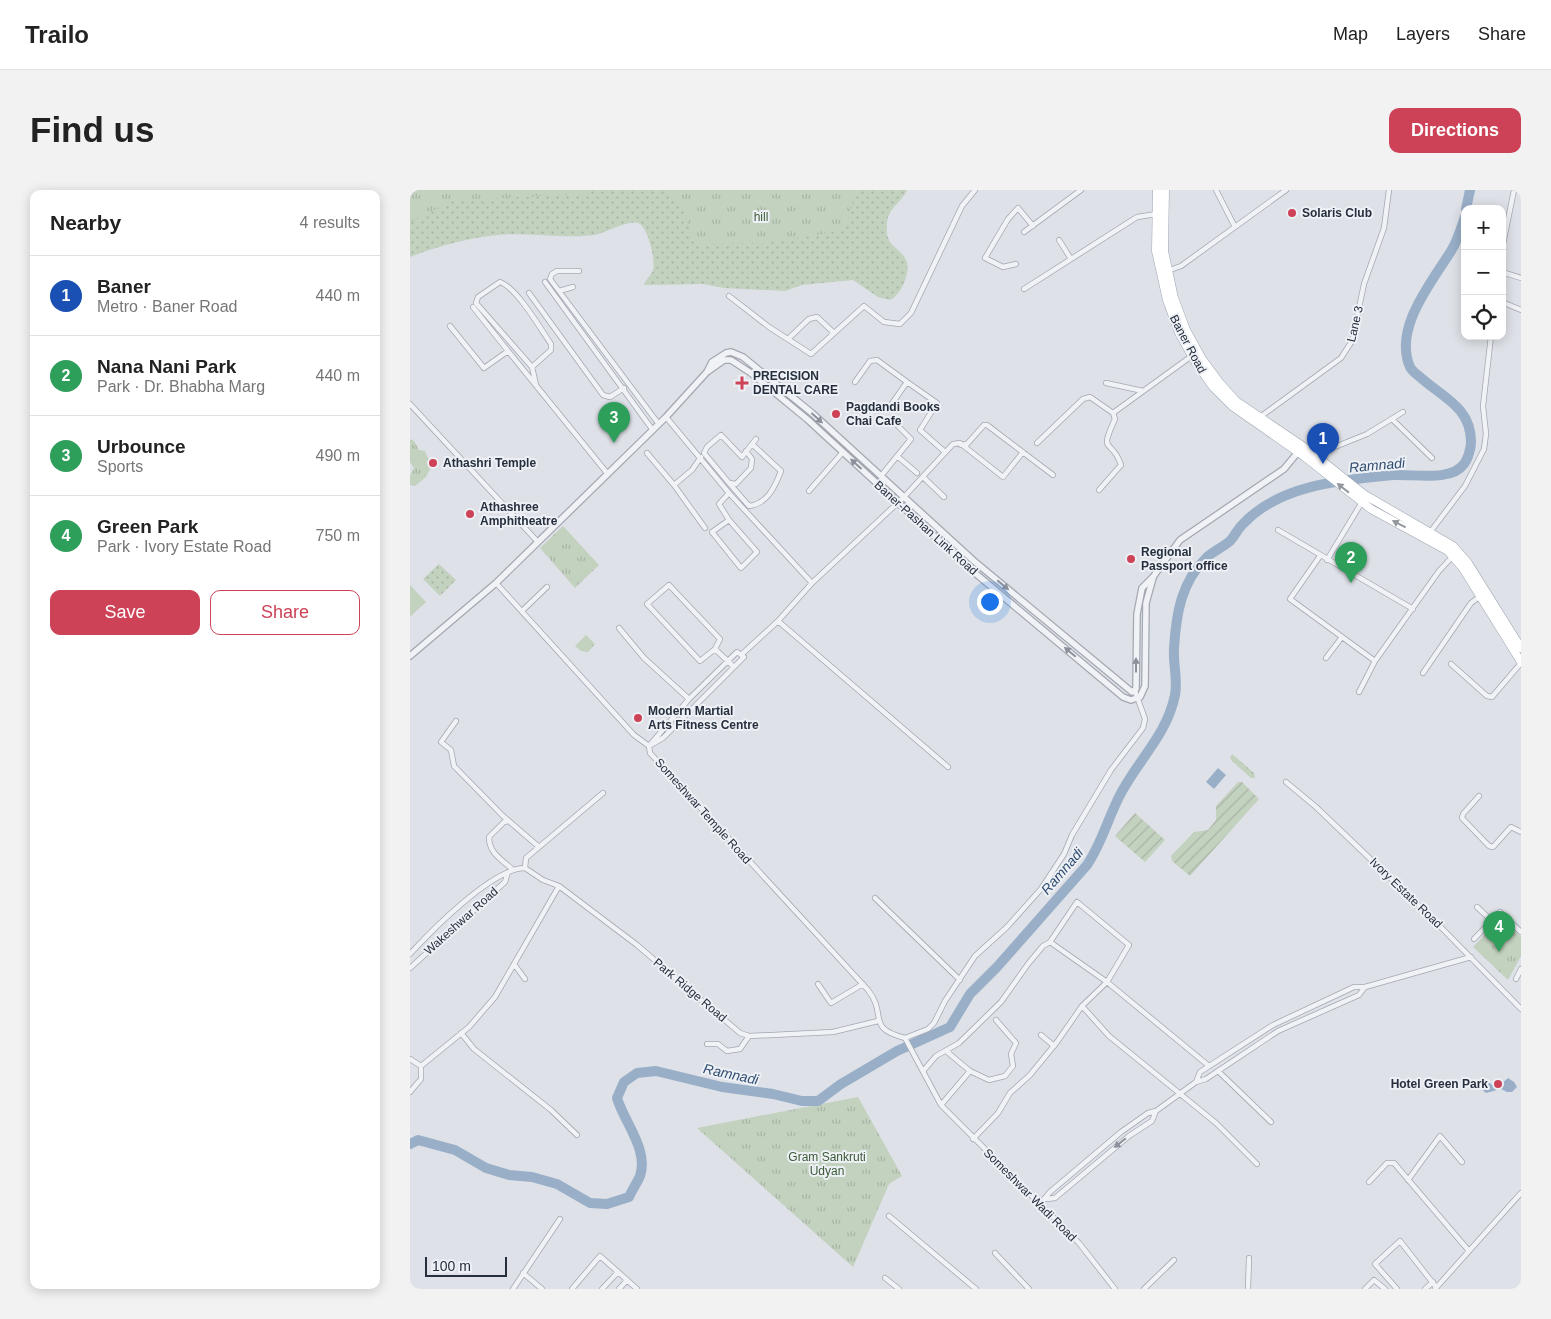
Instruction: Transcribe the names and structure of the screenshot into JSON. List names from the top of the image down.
{
  "streets": {
    "main road": ["Baner Road"],
    "street": [
      "Lane 3",
      "Baner-Pashan Link Road",
      "Someshwar Temple Road",
      "Ivory Estate Road",
      "Wakeshwar Road",
      "Park Ridge Road",
      "Someshwar Wadi Road"
    ]
  },
  "crossings": [
    ["Lane 3", "Baner Road"],
    ["Wakeshwar Road", "Park Ridge Road"]
  ],
  "water": ["Ramnadi"],
  "parks": ["hill", "Gram Sankruti Udyan"],
  "places": {
    "other": [
      "Solaris Club",
      "Pagdandi Books Chai Cafe",
      "Athashri Temple",
      "Athashree Amphitheatre",
      "Regional Passport office",
      "Modern Martial Arts Fitness Centre",
      "Hotel Green Park"
    ],
    "health": ["PRECISION DENTAL CARE"]
  },
  "scale_bar": "100 m",
  "page": {
    "header": "Trailo",
    "nav": ["Map", "Layers", "Share"],
    "buttons": [
      "Directions",
      ["Save", "Share"]
    ],
    "title": "Find us",
    "heading": ["Nearby", "4 results"],
    "map_buttons": ["+", "−"],
    "list": [
      {
        "mark": "1",
        "name": "Baner",
        "note": "Metro · Baner Road",
        "value": "440 m"
      },
      {
        "mark": "2",
        "name": "Nana Nani Park",
        "note": "Park · Dr. Bhabha Marg",
        "value": "440 m"
      },
      {
        "mark": "3",
        "name": "Urbounce",
        "note": "Sports",
        "value": "490 m"
      },
      {
        "mark": "4",
        "name": "Green Park",
        "note": "Park · Ivory Estate Road",
        "value": "750 m"
      }
    ],
    "pins": [
      "3",
      "1",
      "2",
      "4"
    ],
    "scale": "100 m"
  }
}
